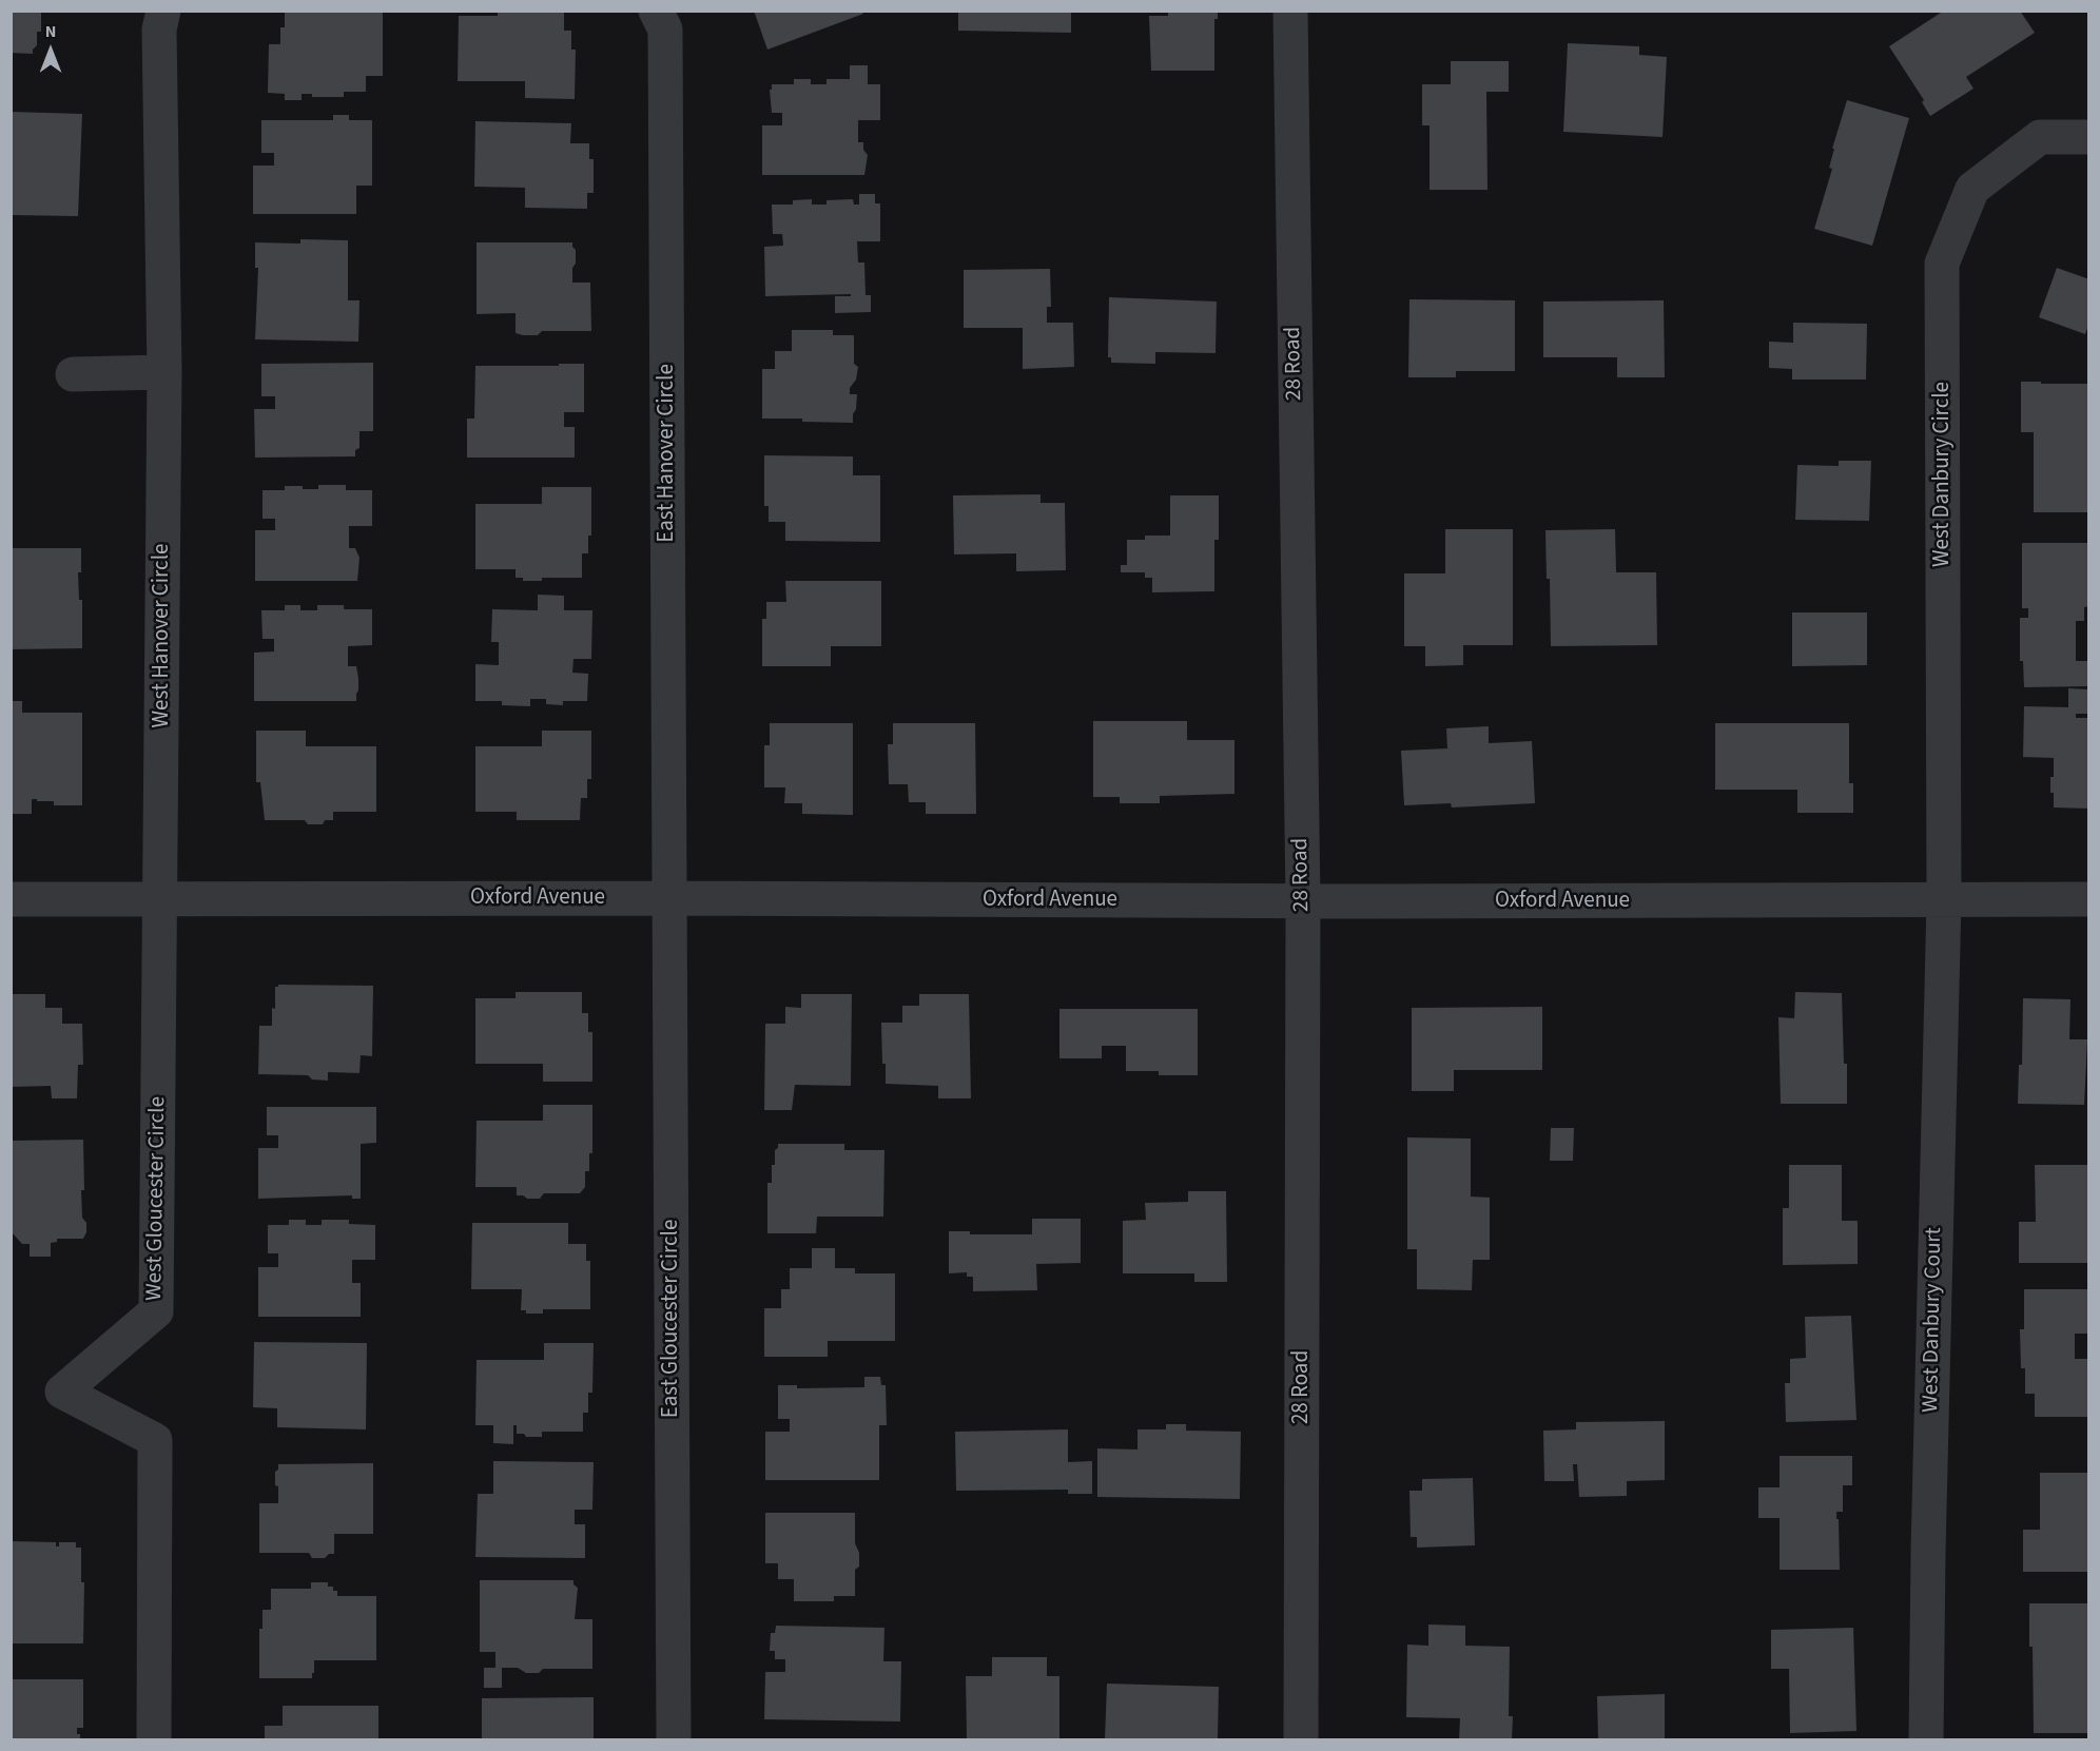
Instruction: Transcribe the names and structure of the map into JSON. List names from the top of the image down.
{
  "streets": {
    "street": [
      "28 Road",
      "East Hanover Circle",
      "West Danbury Circle",
      "West Hanover Circle",
      "Oxford Avenue",
      "West Gloucester Circle",
      "East Gloucester Circle",
      "West Danbury Court"
    ]
  },
  "crossings": [
    ["28 Road", "Oxford Avenue"],
    ["East Hanover Circle", "Oxford Avenue"],
    ["East Hanover Circle", "East Gloucester Circle"],
    ["West Danbury Circle", "Oxford Avenue"],
    ["West Danbury Circle", "West Danbury Court"],
    ["West Hanover Circle", "Oxford Avenue"],
    ["West Hanover Circle", "West Gloucester Circle"],
    ["Oxford Avenue", "West Gloucester Circle"],
    ["Oxford Avenue", "East Gloucester Circle"],
    ["Oxford Avenue", "West Danbury Court"]
  ],
  "north": "top"
}
